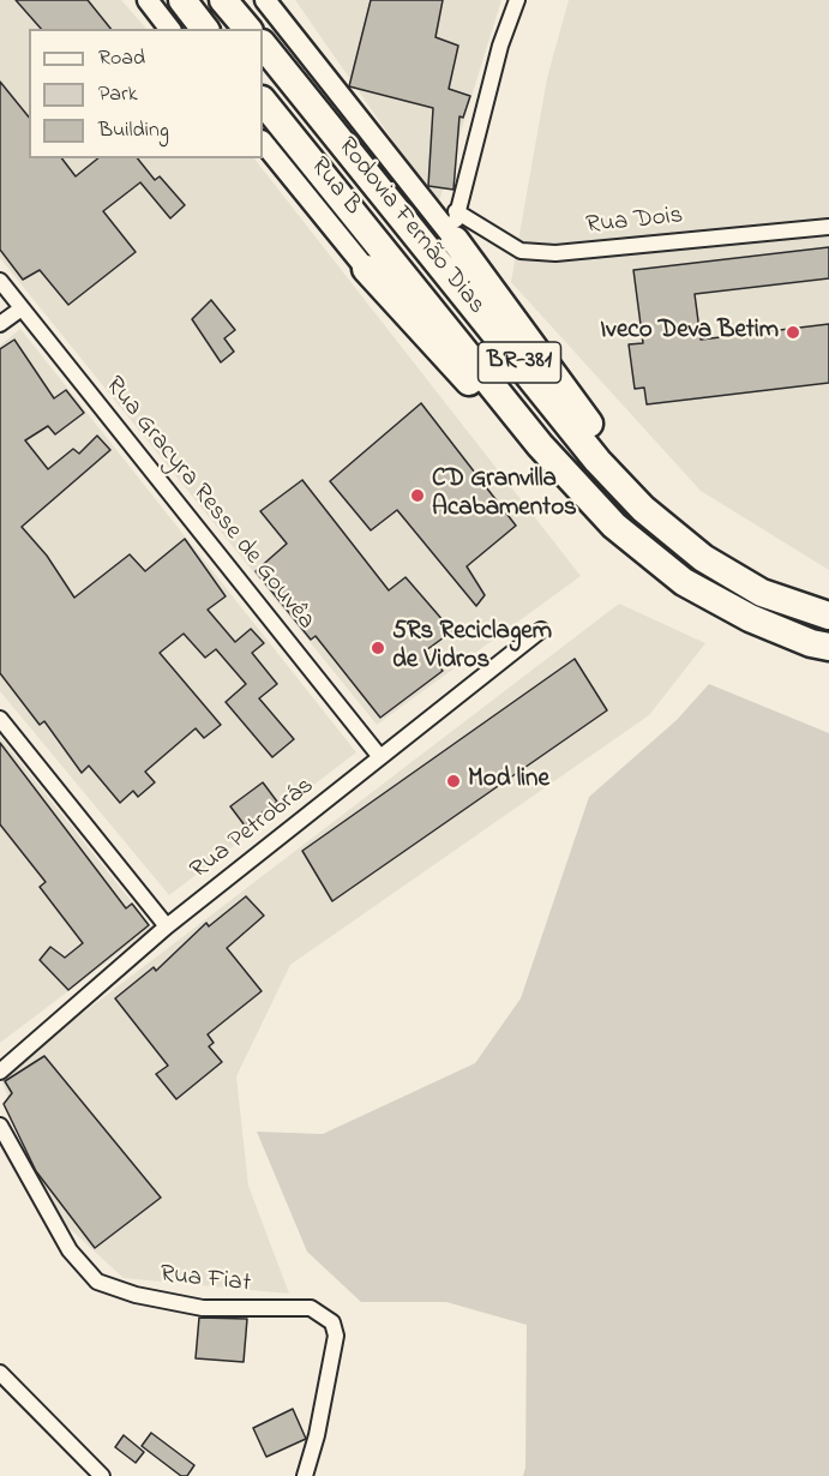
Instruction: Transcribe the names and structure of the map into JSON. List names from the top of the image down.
{
  "streets": {
    "highway": ["Rodovia Fernão Dias", "BR-381"],
    "street": [
      "Rua B",
      "Rua Dois",
      "Rua Gracyra Resse de Gouvêa",
      "Rua Petrobrás",
      "Rua Fiat"
    ]
  },
  "crossings": [
    ["Rodovia Fernão Dias", "BR-381"],
    ["Rua Gracyra Resse de Gouvêa", "Rua Petrobrás"]
  ],
  "places": [
    "Iveco Deva Betim",
    "CD Granvilla Acabamentos",
    "5Rs Reciclagem de Vidros",
    "Mod line"
  ],
  "legend": ["Road", "Park", "Building"]
}
